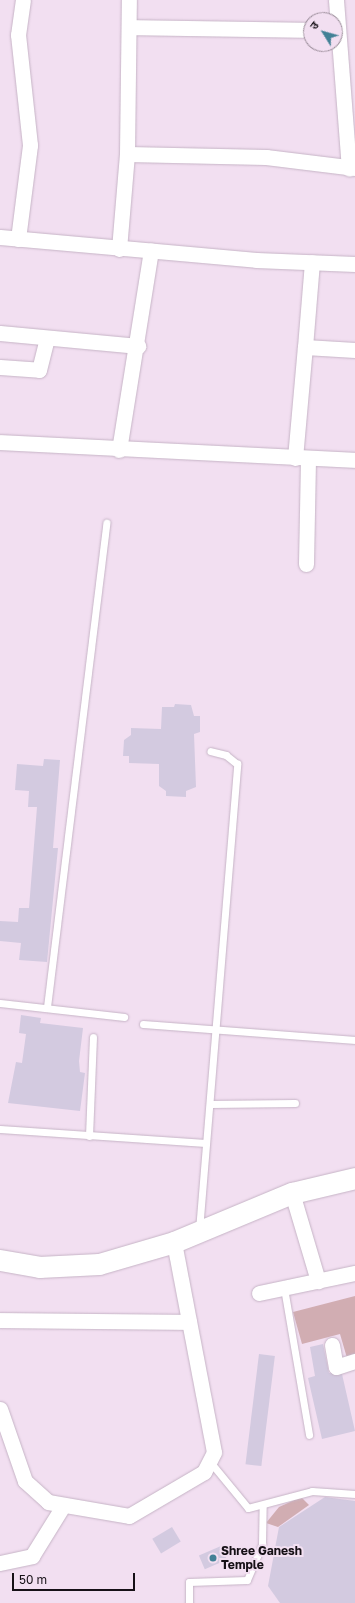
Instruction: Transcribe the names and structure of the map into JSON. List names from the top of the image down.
{
  "places": ["Shree Ganesh Temple"],
  "scale_bar": "50 m",
  "north": "top left"
}
